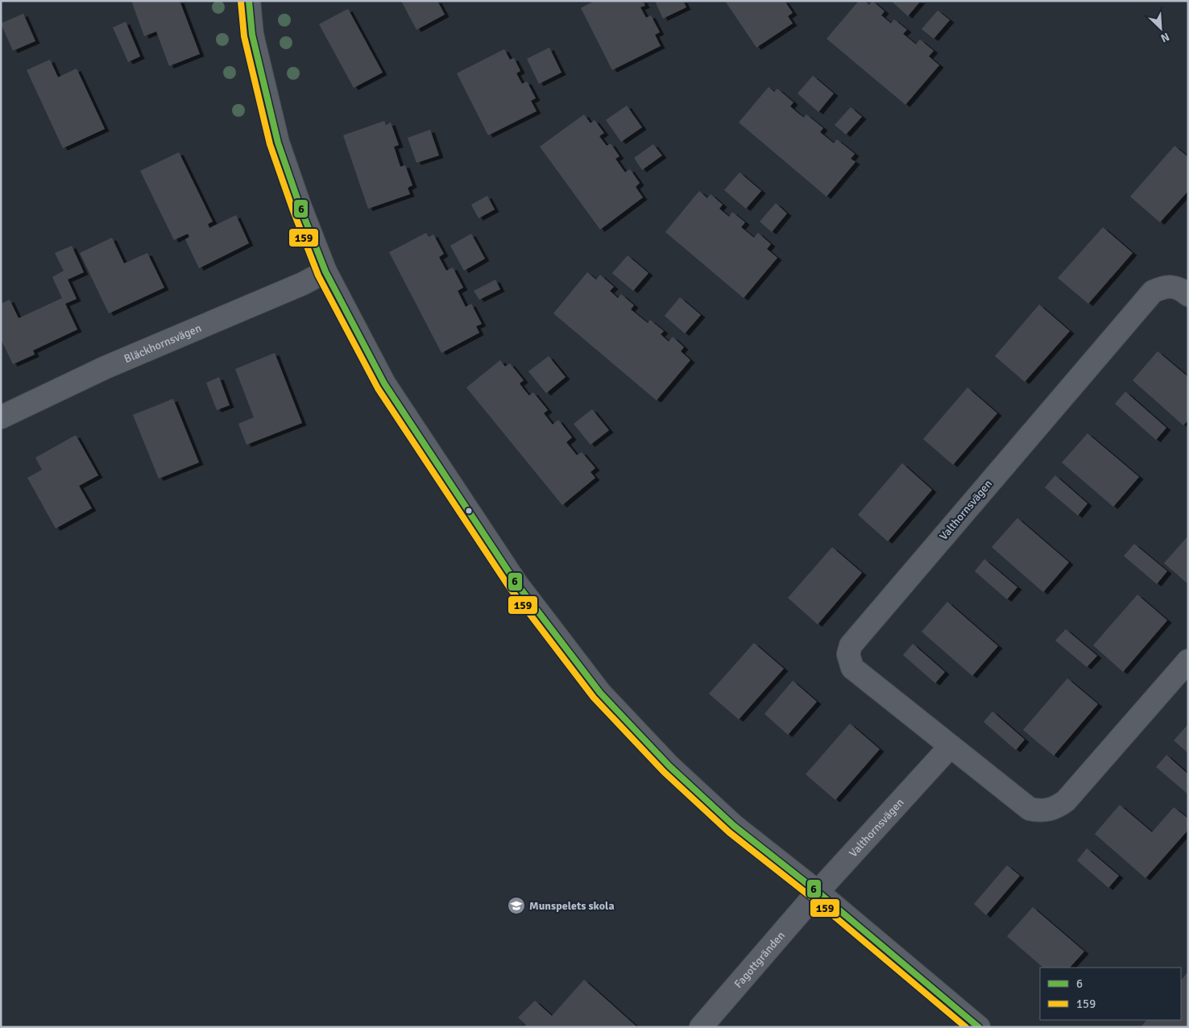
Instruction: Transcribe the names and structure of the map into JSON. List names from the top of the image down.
{
  "streets": {
    "street": ["Bläckhornsvägen", "Valthornsvägen", "Fagottgränden"]
  },
  "crossings": [
    ["Valthornsvägen", "Fagottgränden"]
  ],
  "places": {
    "school or university": ["Munspelets skola"]
  },
  "lines": ["transit line 6", "transit line 159"],
  "legend": ["6", "159"],
  "north": "bottom right"
}
